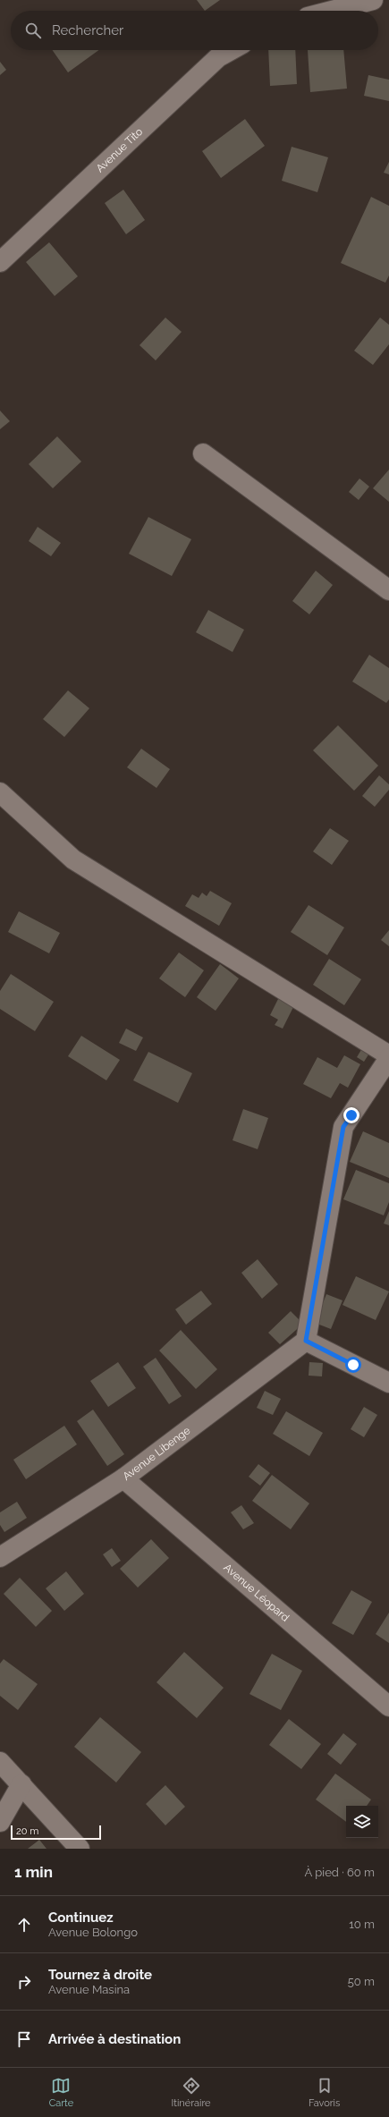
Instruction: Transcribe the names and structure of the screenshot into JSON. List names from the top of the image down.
{
  "streets": {
    "street": ["Avenue Tito", "Avenue Libenge", "Avenue Léopard"]
  },
  "crossings": [
    ["Avenue Libenge", "Avenue Léopard"]
  ],
  "scale_bar": "20 m",
  "page": {
    "search": "Rechercher",
    "scale": "20 m",
    "heading": ["1 min", "À pied · 60 m"],
    "list": [
      ["Continuez", "Avenue Bolongo", "10 m"],
      ["Tournez à droite", "Avenue Masina", "50 m"],
      "Arrivée à destination"
    ],
    "nav": ["Carte", "Itinéraire", "Favoris"]
  }
}
